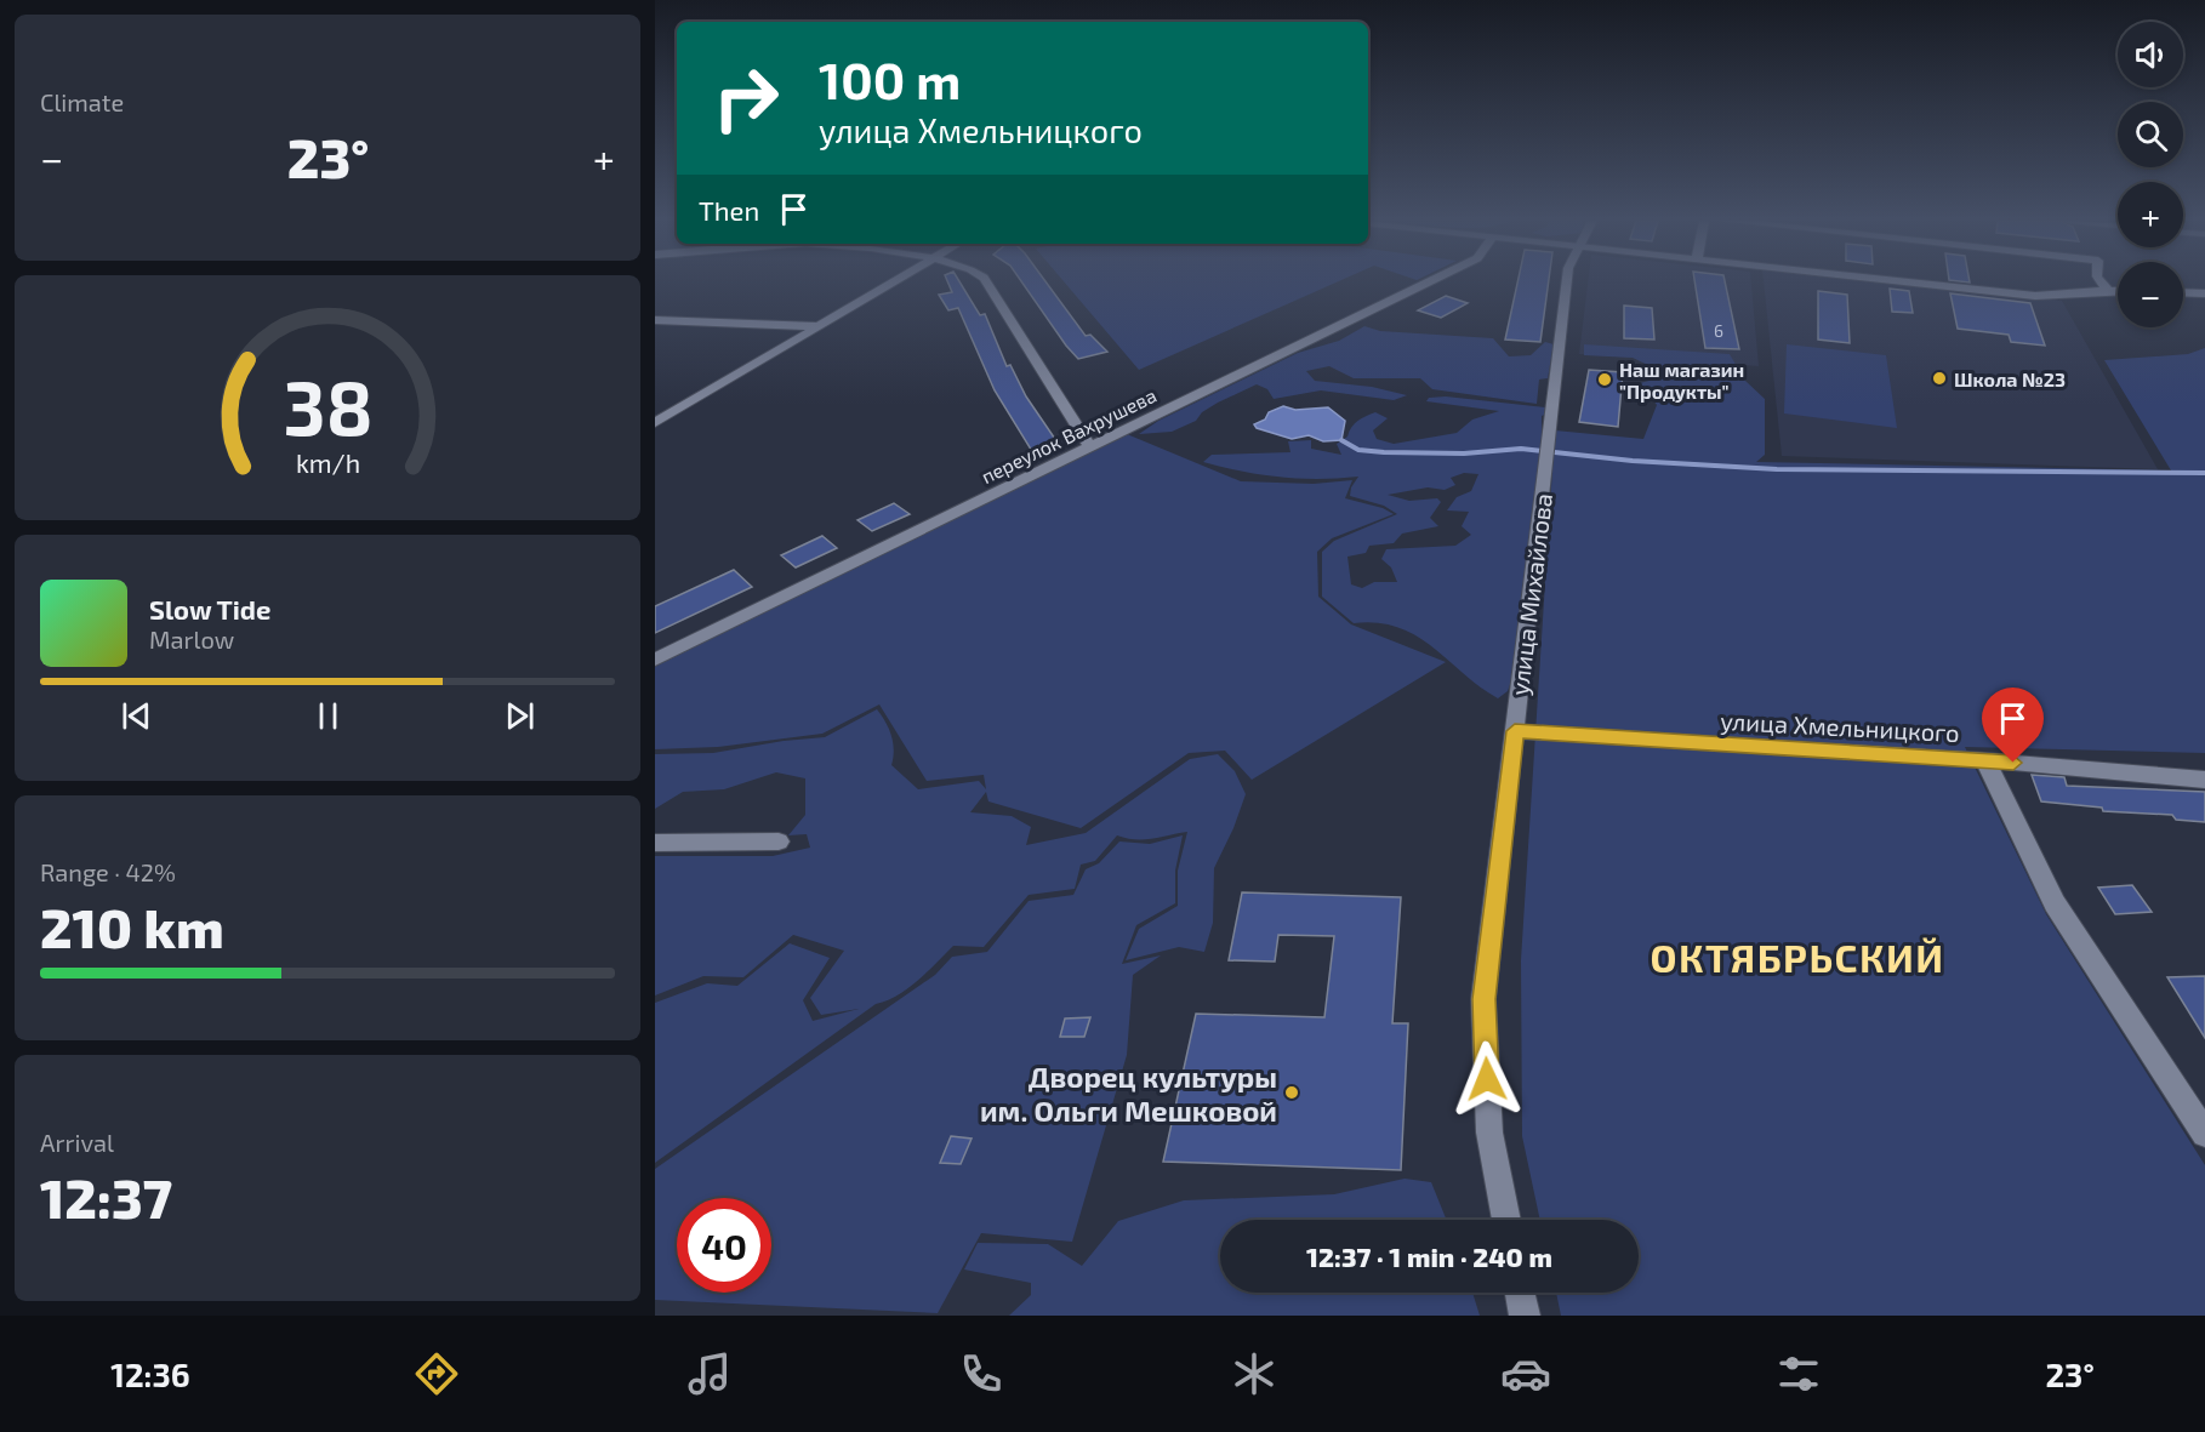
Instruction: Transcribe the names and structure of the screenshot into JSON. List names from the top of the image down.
{
  "streets": {
    "street": ["переулок Вахрушева", "улица Михайлова", "улица Хмельницкого"]
  },
  "crossings": [
    ["улица Михайлова", "улица Хмельницкого"]
  ],
  "districts": ["ОКТЯБРЬСКИЙ"],
  "places": ["Школа №23", "Наш магазин \"Продукты\"", "Дворец культуры им. Ольги Мешковой"],
  "house_numbers": ["6"],
  "page": {
    "tile": [
      "Climate",
      ["Range · 42%", "210 km"],
      ["Arrival", "12:37"]
    ],
    "map_buttons": ["+", "−"],
    "turn": ["100 m", "улица Хмельницкого"],
    "heat": ["−", "23°", "+"],
    "then": "Then",
    "song": ["Slow Tide", "Marlow"],
    "limit": "40",
    "trip": "12:37 · 1 min · 240 m",
    "tabs": ["12:36", "23°"],
    "gauge": ["38", "km/h"]
  }
}
